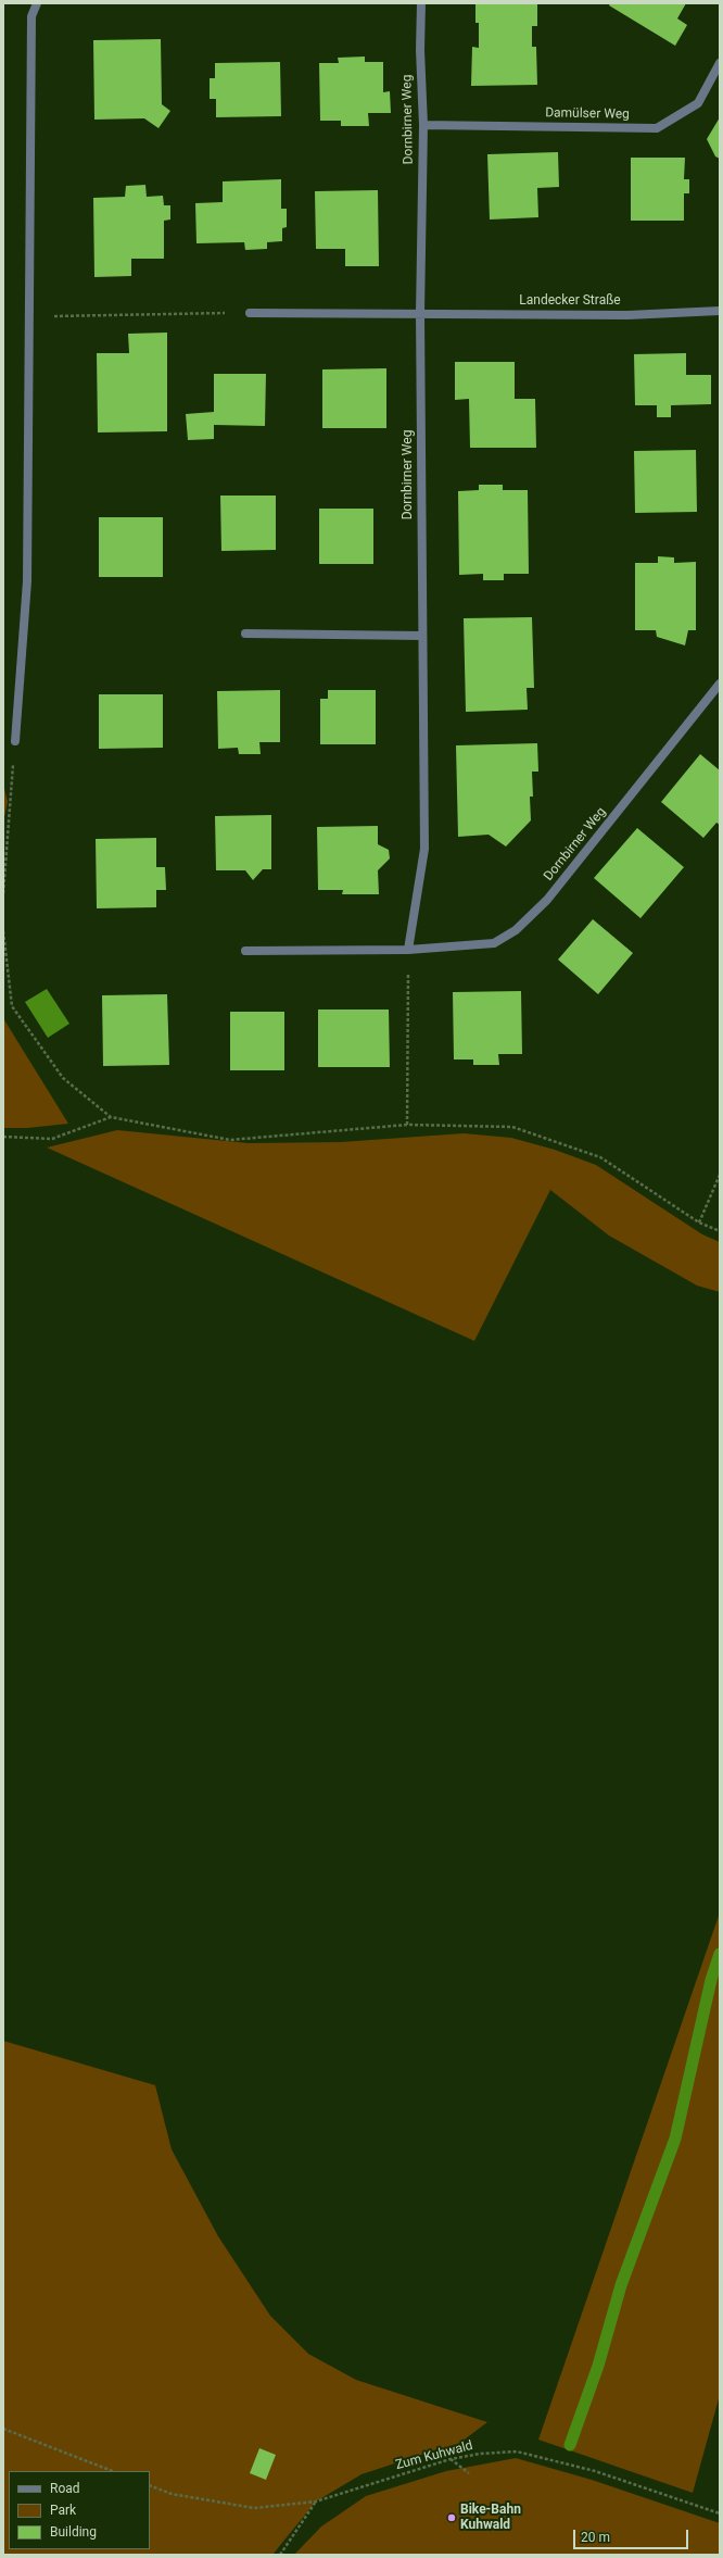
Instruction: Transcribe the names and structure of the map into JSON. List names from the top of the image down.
{
  "streets": {
    "street": ["Damülser Weg", "Dornbirner Weg", "Landecker Straße"],
    "path": ["Zum Kuhwald"]
  },
  "crossings": [
    ["Damülser Weg", "Dornbirner Weg"],
    ["Dornbirner Weg", "Landecker Straße"]
  ],
  "places": ["Bike-Bahn Kuhwald"],
  "legend": ["Road", "Park", "Building"],
  "scale_bar": "20 m"
}
